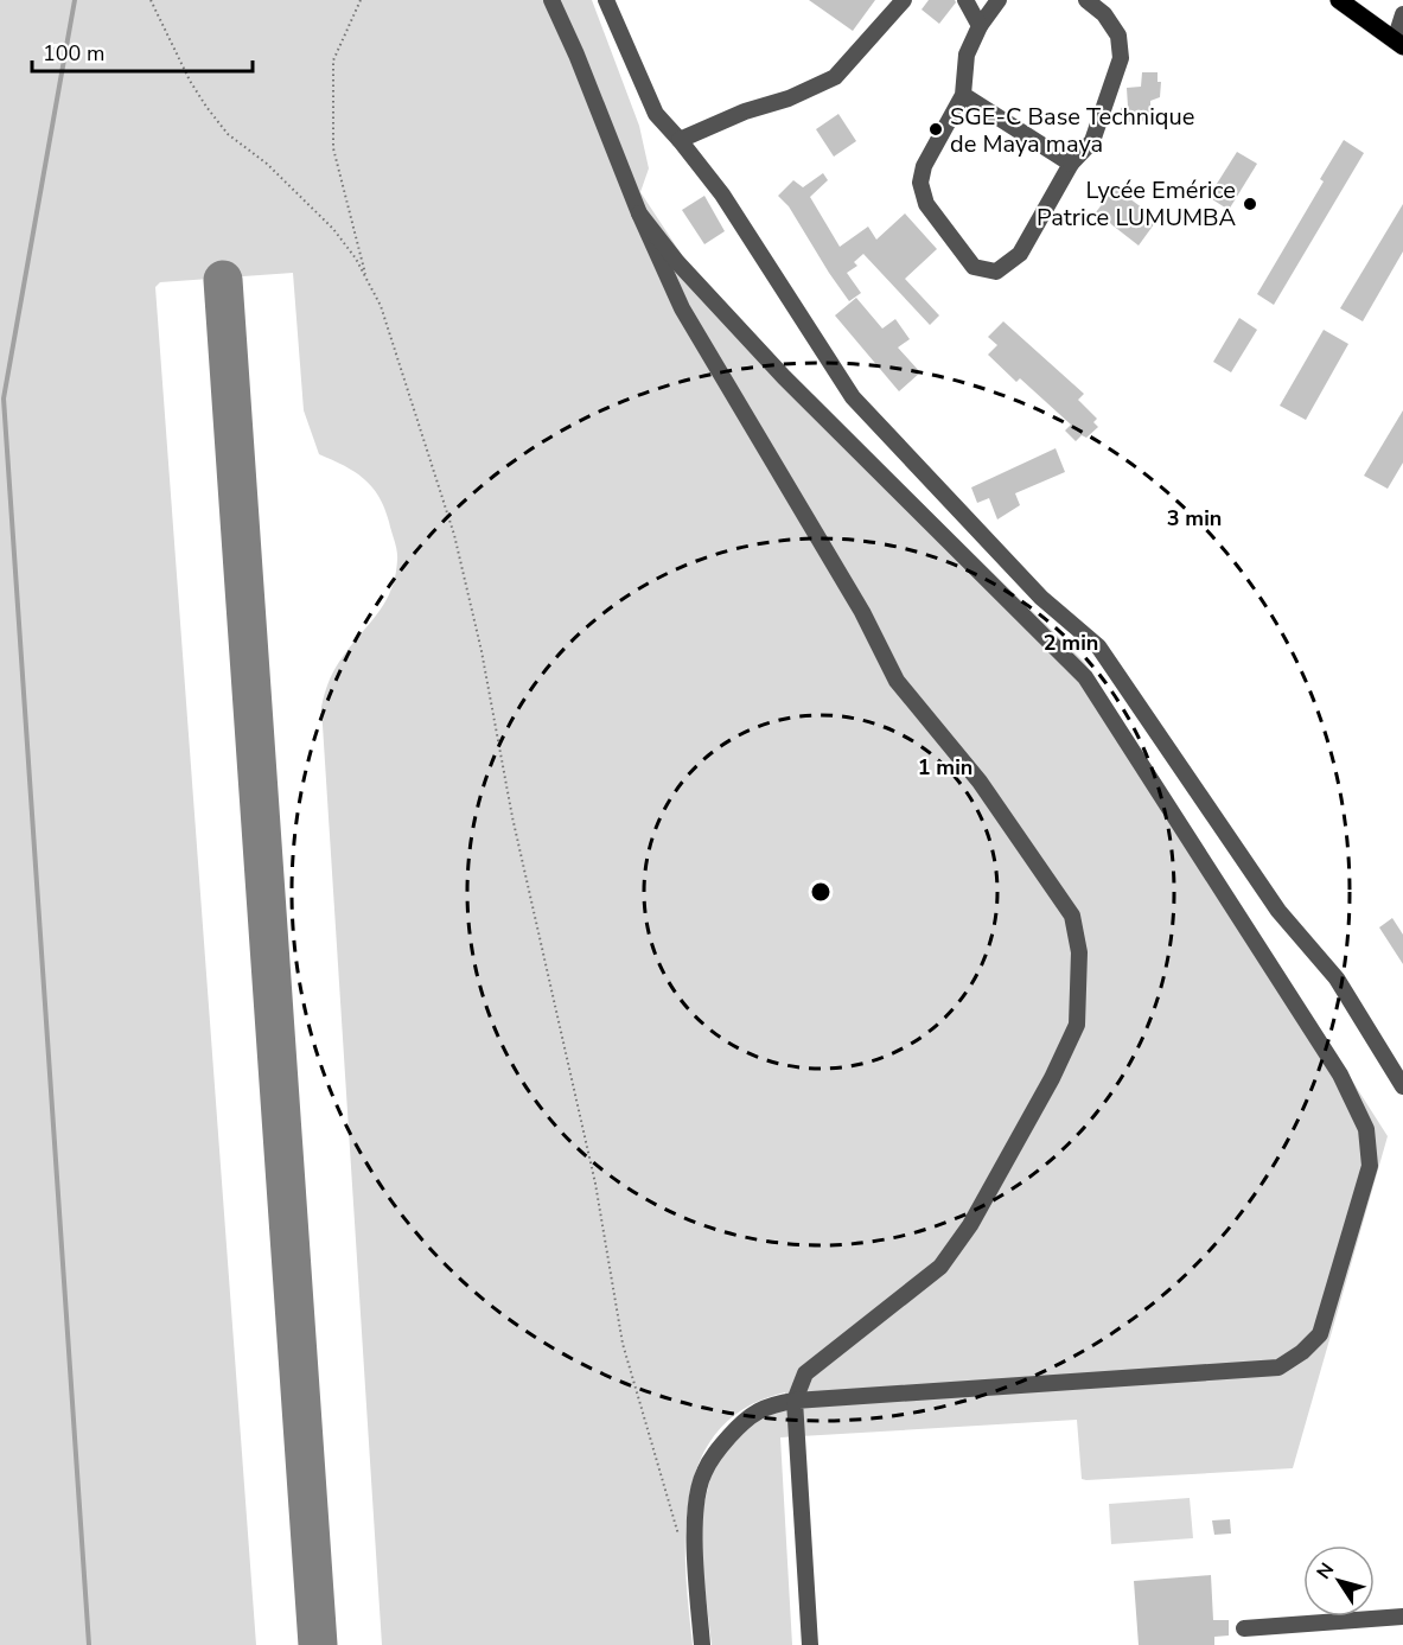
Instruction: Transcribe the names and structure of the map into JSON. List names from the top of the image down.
{
  "places": ["SGE-C Base Technique de Maya maya", "Lycée Emérice Patrice LUMUMBA"],
  "scale_bar": "100 m",
  "north": "top left",
  "rings": ["3 min", "2 min", "1 min"]
}
